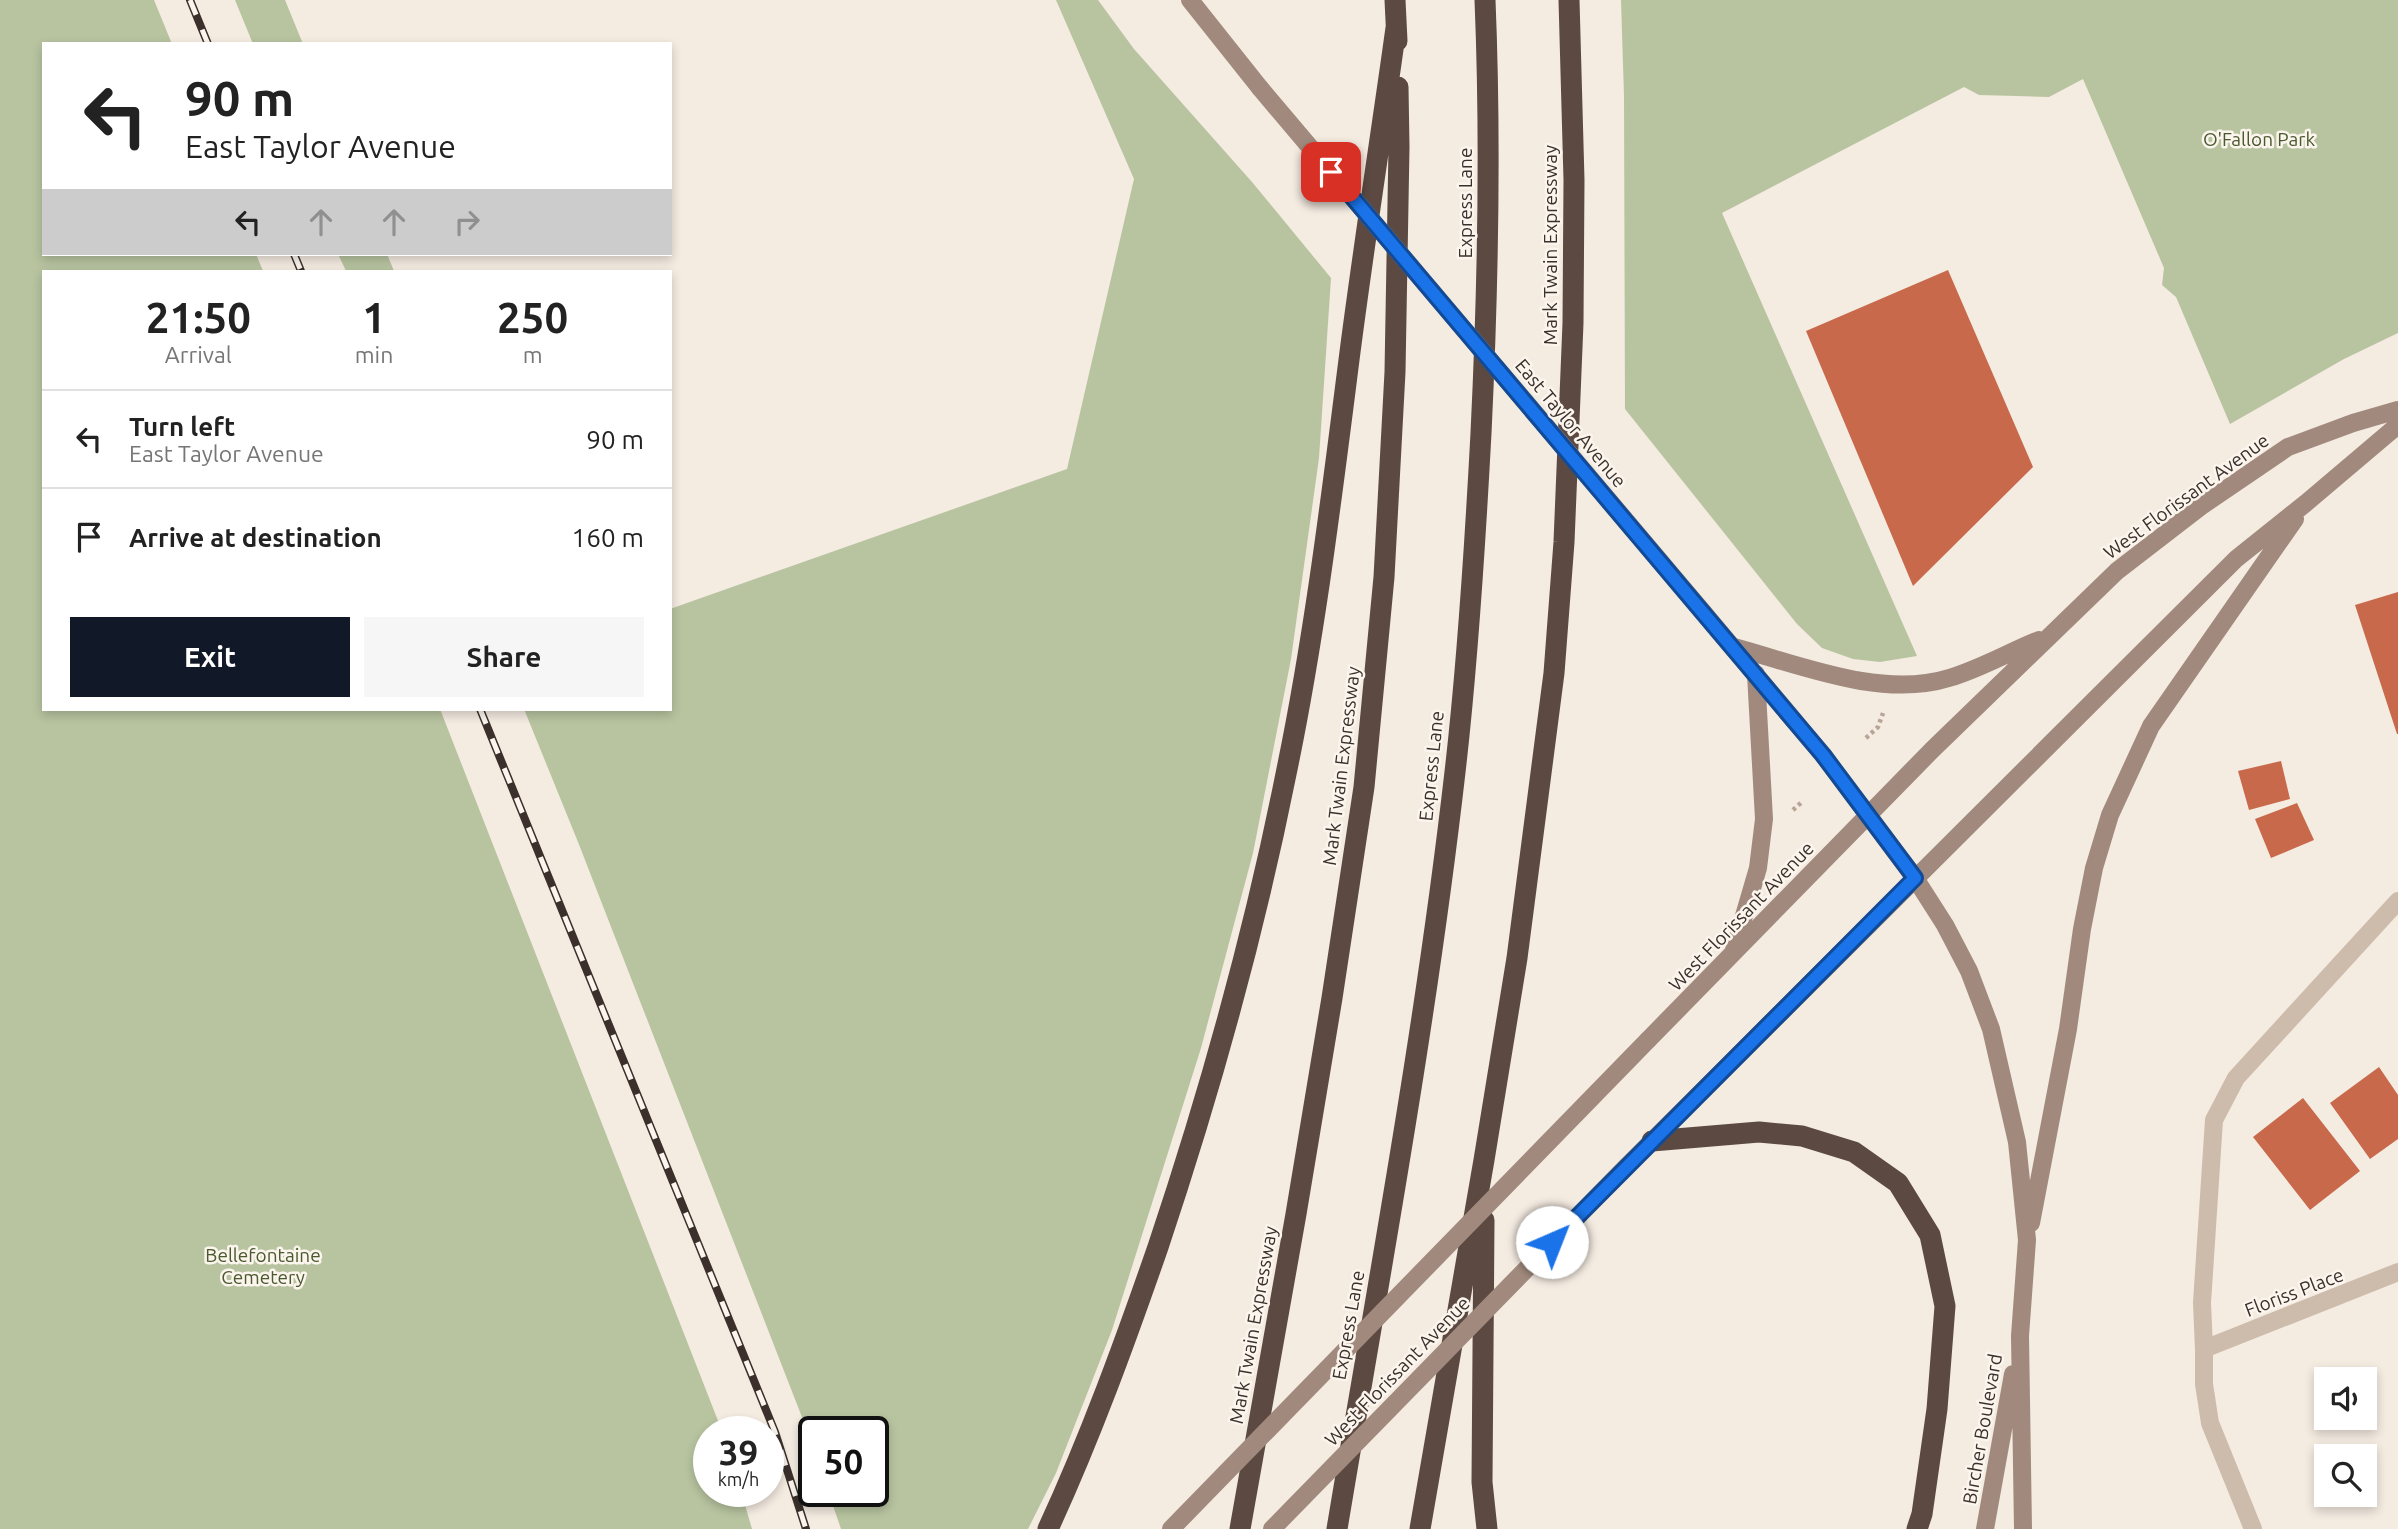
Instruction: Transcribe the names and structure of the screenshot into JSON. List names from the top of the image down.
{
  "streets": {
    "highway": ["Express Lane", "Mark Twain Expressway"],
    "main road": ["East Taylor Avenue", "West Florissant Avenue", "Bircher Boulevard"],
    "street": ["Floriss Place"]
  },
  "crossings": [
    ["East Taylor Avenue", "West Florissant Avenue"],
    ["East Taylor Avenue", "Bircher Boulevard"],
    ["West Florissant Avenue", "Bircher Boulevard"]
  ],
  "parks": ["O'Fallon Park", "Bellefontaine Cemetery"],
  "page": {
    "turn": ["90 m", "East Taylor Avenue"],
    "eta": [
      "21:50",
      "Arrival",
      "1",
      "min",
      "250",
      "m"
    ],
    "list": [
      {
        "name": "Turn left",
        "note": "East Taylor Avenue",
        "value": "90 m"
      },
      {
        "name": "Arrive at destination",
        "value": "160 m"
      }
    ],
    "buttons": ["Exit", "Share"],
    "speed": "39 km/h",
    "limit": "50"
  }
}
